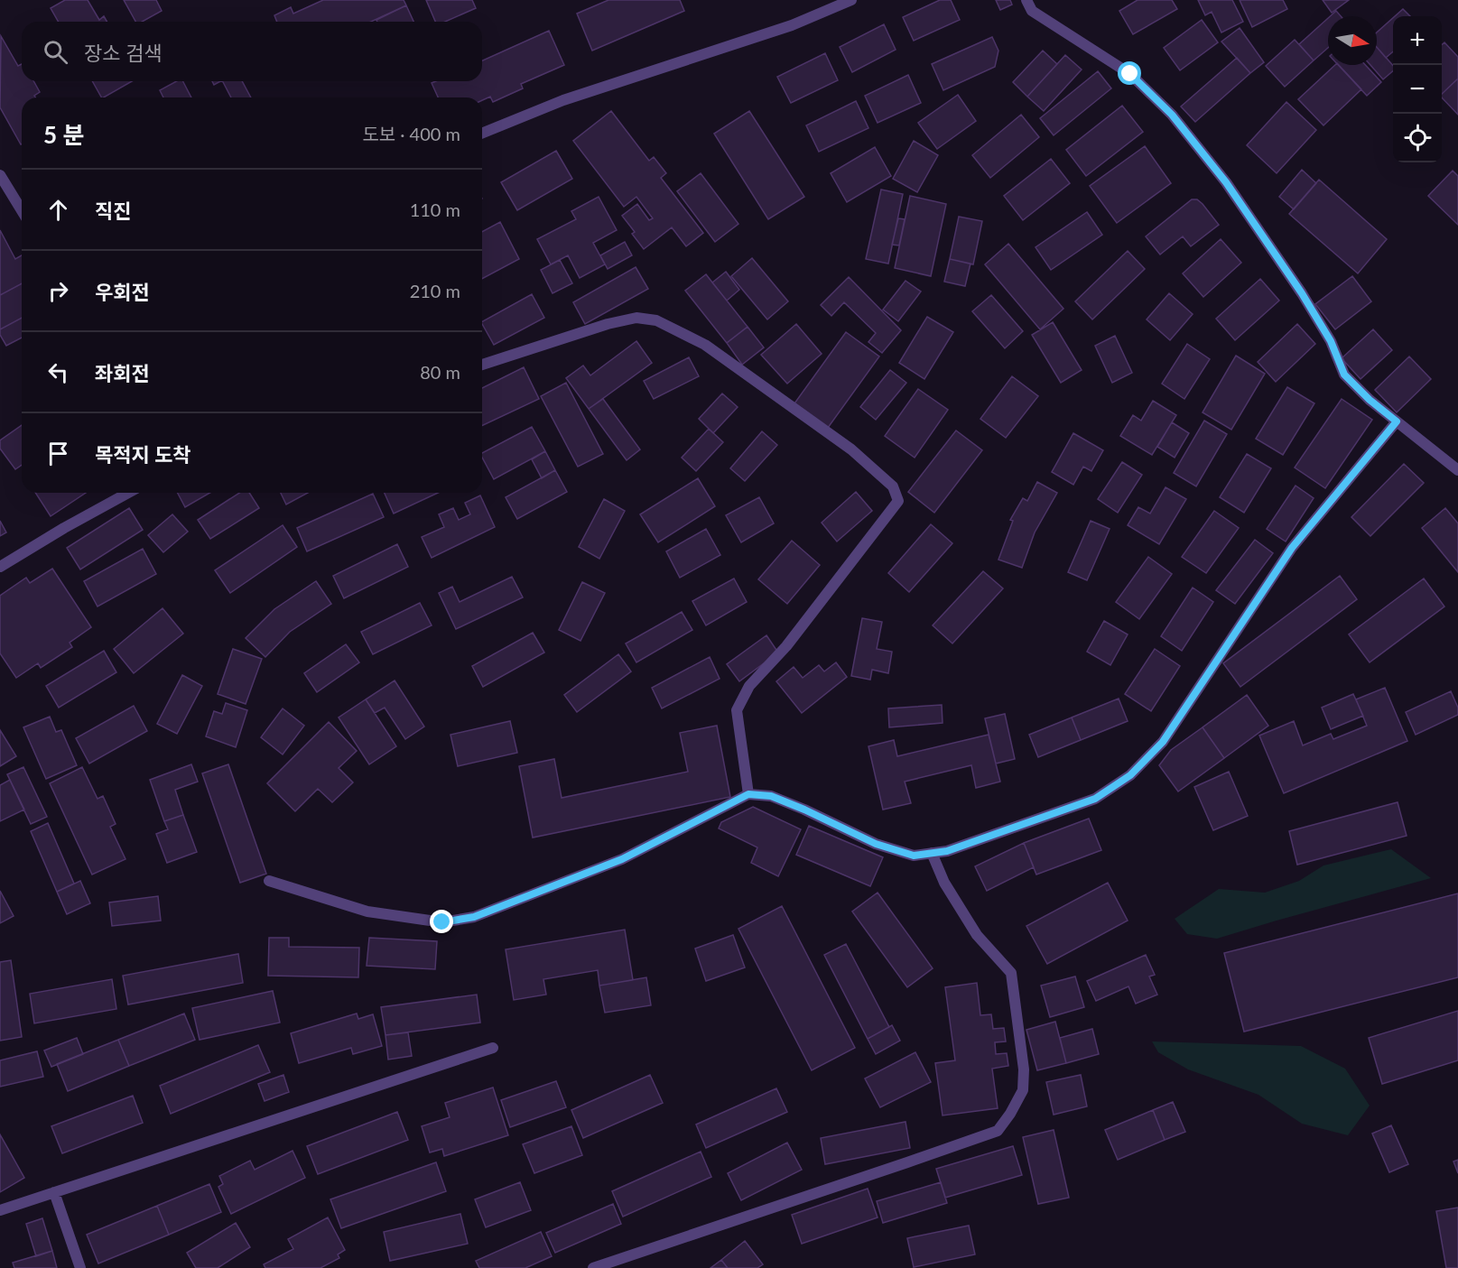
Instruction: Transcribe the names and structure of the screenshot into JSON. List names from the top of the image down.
{
  "north": "right",
  "page": {
    "map_buttons": ["+", "−"],
    "search": "장소 검색",
    "heading": ["5 분", "도보 · 400 m"],
    "list": [
      ["직진", "110 m"],
      ["우회전", "210 m"],
      ["좌회전", "80 m"],
      "목적지 도착"
    ]
  }
}
